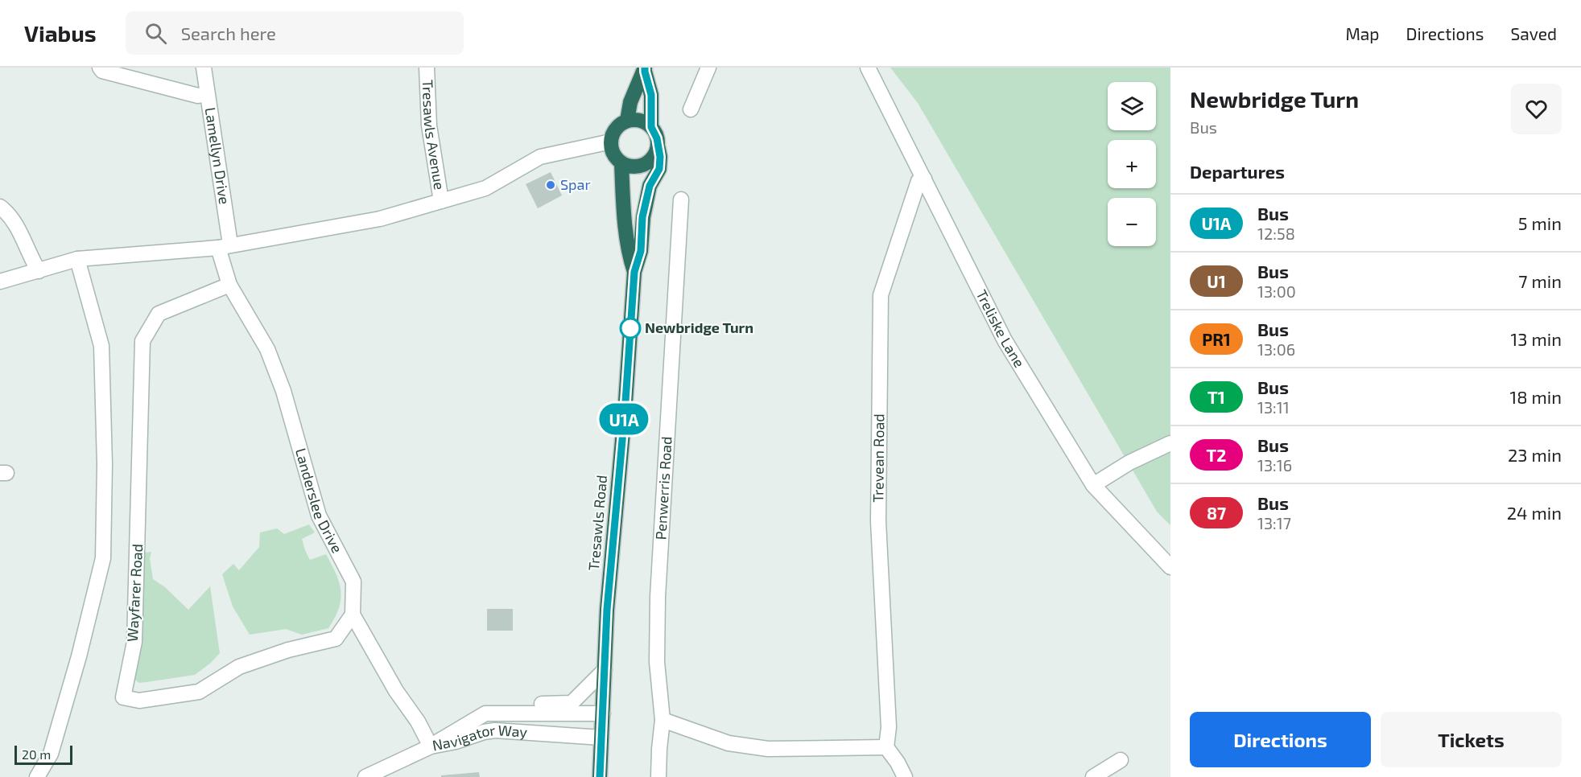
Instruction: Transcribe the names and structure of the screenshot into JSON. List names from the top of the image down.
{
  "streets": {
    "highway": ["Tresawls Road"],
    "street": [
      "Tresawls Avenue",
      "Lamellyn Drive",
      "Treliske Lane",
      "Trevean Road",
      "Penwerris Road",
      "Landerslee Drive",
      "Wayfarer Road",
      "Navigator Way"
    ]
  },
  "crossings": [
    ["Lamellyn Drive", "Landerslee Drive"],
    ["Treliske Lane", "Trevean Road"],
    ["Landerslee Drive", "Wayfarer Road"],
    ["Landerslee Drive", "Navigator Way"],
    ["Tresawls Road", "Navigator Way"]
  ],
  "places": ["Spar", "Newbridge Turn"],
  "lines": ["bus line U1A"],
  "scale_bar": "20 m",
  "page": {
    "header": "Viabus",
    "search": "Search here",
    "nav": ["Map", "Directions", "Saved"],
    "on_map": "U1A",
    "heading": [
      ["Newbridge Turn", "Bus"],
      "Departures"
    ],
    "map_buttons": ["+", "−"],
    "list": [
      {
        "mark": "U1A",
        "name": "Bus",
        "note": "12:58",
        "value": "5 min"
      },
      {
        "mark": "U1",
        "name": "Bus",
        "note": "13:00",
        "value": "7 min"
      },
      {
        "mark": "PR1",
        "name": "Bus",
        "note": "13:06",
        "value": "13 min"
      },
      {
        "mark": "T1",
        "name": "Bus",
        "note": "13:11",
        "value": "18 min"
      },
      {
        "mark": "T2",
        "name": "Bus",
        "note": "13:16",
        "value": "23 min"
      },
      {
        "mark": "87",
        "name": "Bus",
        "note": "13:17",
        "value": "24 min"
      }
    ],
    "buttons": ["Directions", "Tickets"],
    "scale": "20 m"
  }
}
